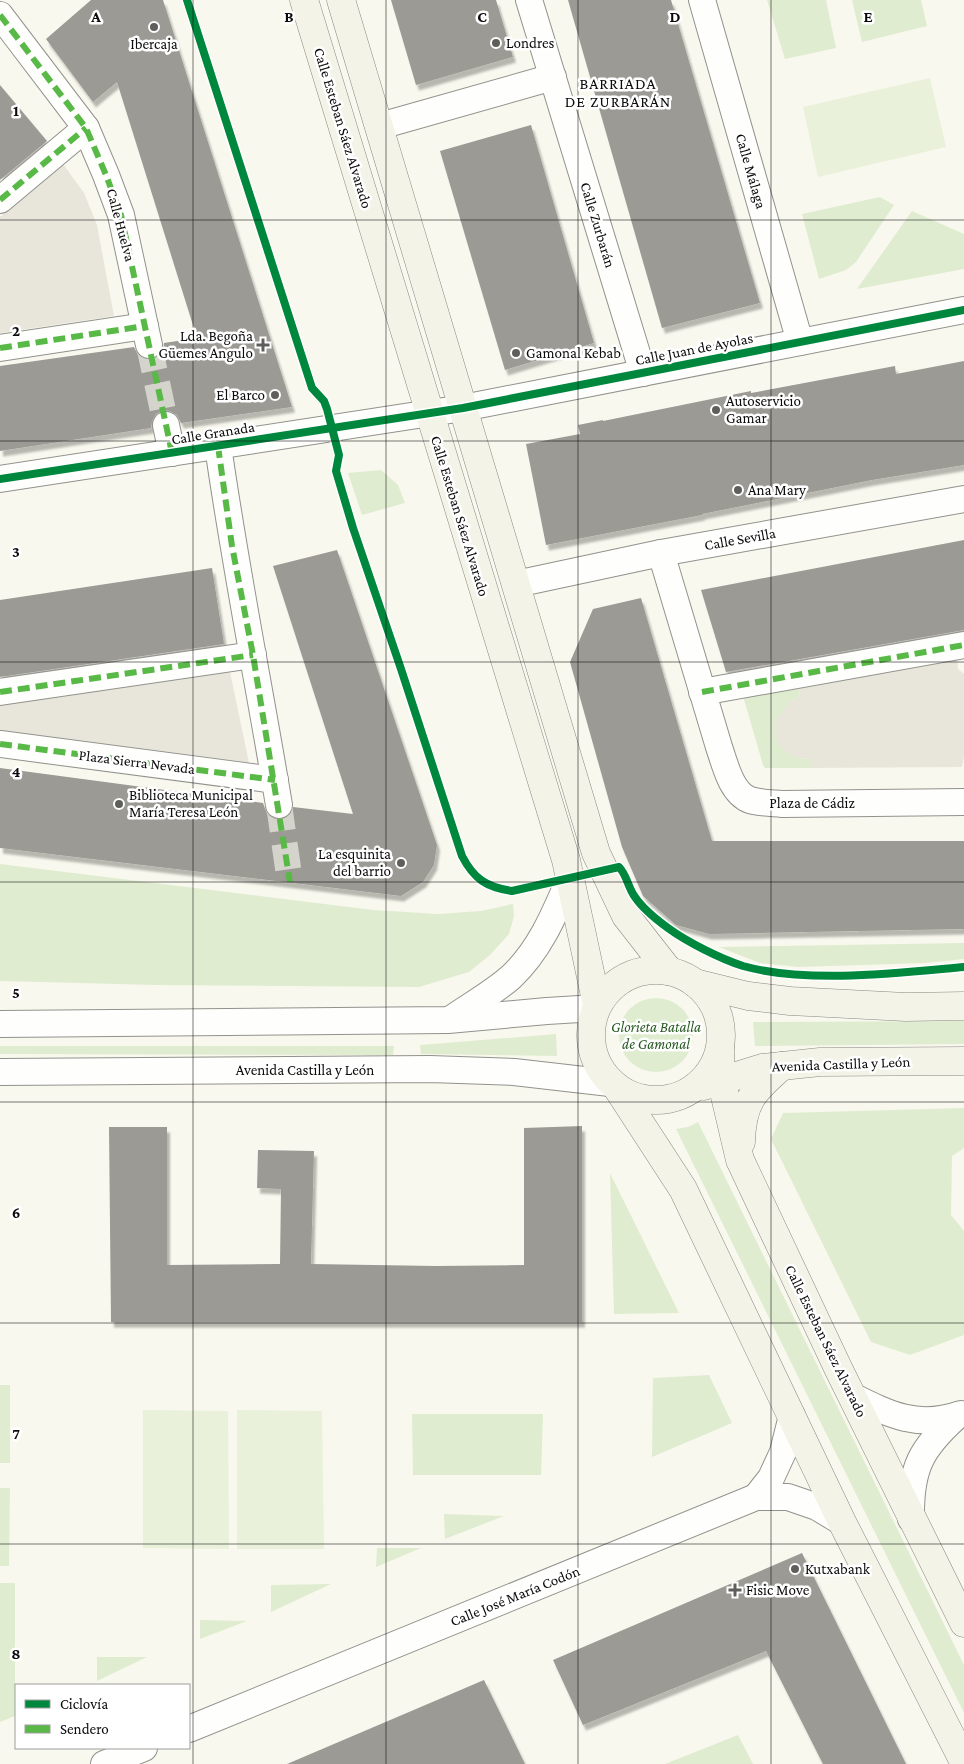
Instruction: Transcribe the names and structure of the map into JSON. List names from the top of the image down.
{
  "streets": {
    "main road": ["Calle Esteban Sáez Alvarado", "Avenida Castilla y León"],
    "street": [
      "Calle Málaga",
      "Calle Huelva",
      "Calle Zurbarán",
      "Calle Juan de Ayolas",
      "Calle Granada",
      "Calle Sevilla",
      "Plaza Sierra Nevada",
      "Plaza de Cádiz",
      "Calle José María Codón"
    ]
  },
  "crossings": [
    ["Calle Esteban Sáez Alvarado", "Calle Juan de Ayolas"],
    ["Calle Esteban Sáez Alvarado", "Calle Granada"],
    ["Calle Esteban Sáez Alvarado", "Avenida Castilla y León"],
    ["Calle Málaga", "Calle Juan de Ayolas"],
    ["Calle Zurbarán", "Calle Juan de Ayolas"],
    ["Calle Juan de Ayolas", "Calle Granada"],
    ["Calle Granada", "Plaza Sierra Nevada"],
    ["Calle Sevilla", "Plaza de Cádiz"]
  ],
  "districts": ["BARRIADA DE ZURBARÁN"],
  "parks": ["Glorieta Batalla de Gamonal"],
  "places": {
    "other": [
      "Ibercaja",
      "Londres",
      "Gamonal Kebab",
      "El Barco",
      "Autoservicio Gamar",
      "Ana Mary",
      "Biblioteca Municipal María Teresa León",
      "La esquinita del barrio",
      "Kutxabank"
    ],
    "health": ["Lda. Begoña Güemes Angulo", "Fisic Move"]
  },
  "legend": ["Ciclovía", "Sendero"],
  "grid": {
    "columns": [
      "A",
      "B",
      "C",
      "D",
      "E"
    ],
    "rows": [
      "1",
      "2",
      "3",
      "4",
      "5",
      "6",
      "7",
      "8"
    ]
  }
}
